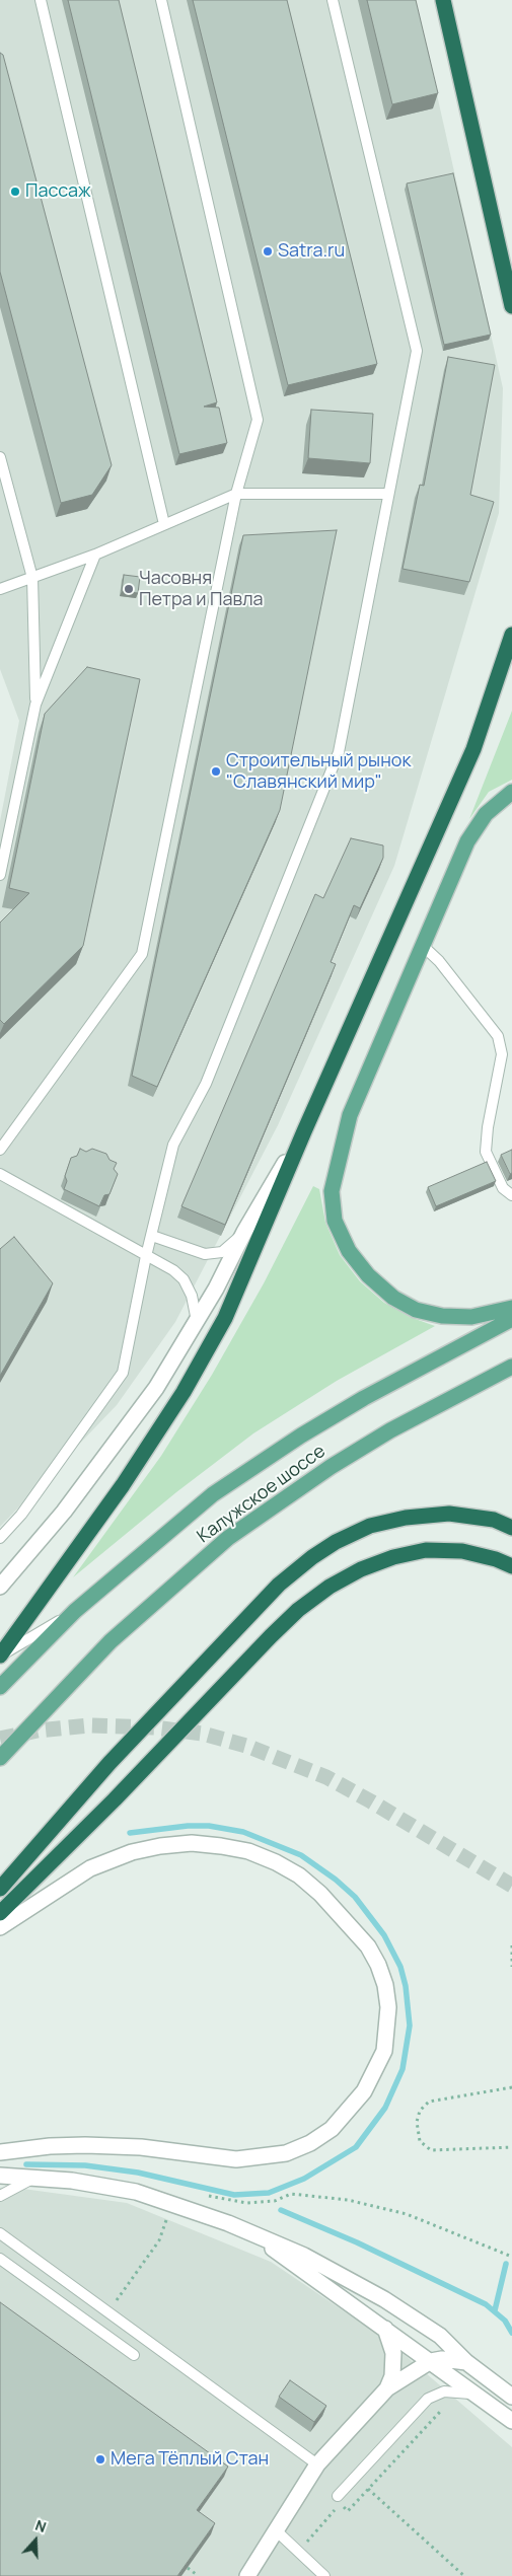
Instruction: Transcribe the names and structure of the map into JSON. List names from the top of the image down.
{
  "streets": {
    "main road": ["Калужское шоссе"]
  },
  "places": [
    "Пассаж",
    "Satra.ru",
    "Часовня Петра и Павла",
    "Строительный рынок \"Славянский мир\"",
    "Мега Тёплый Cтан"
  ],
  "north": "top"
}
